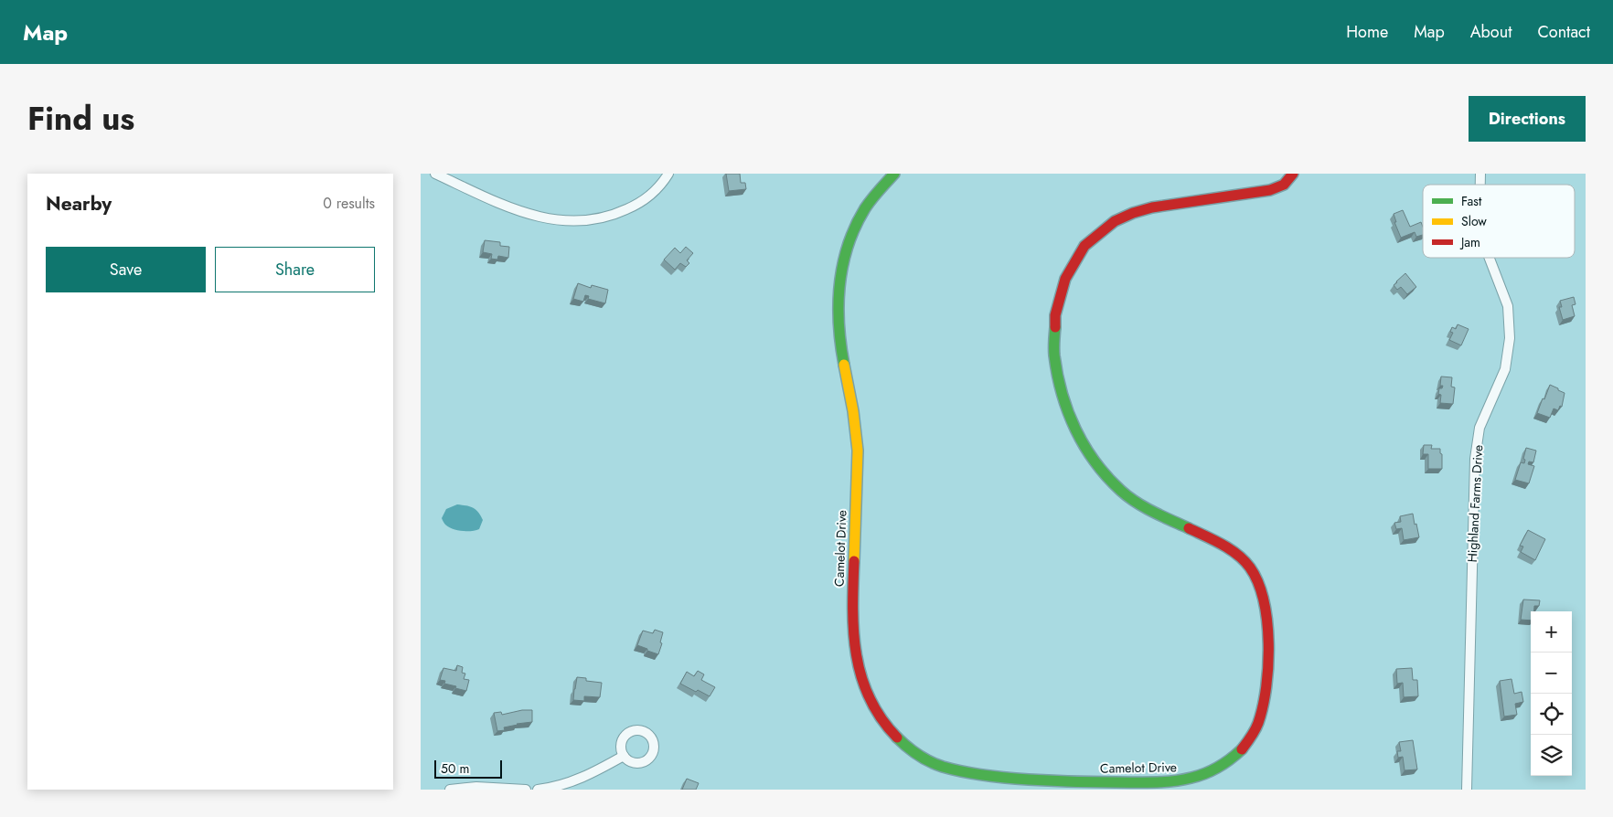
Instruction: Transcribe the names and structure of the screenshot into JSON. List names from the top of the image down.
{
  "streets": {
    "street": ["Highland Farms Drive", "Camelot Drive"]
  },
  "legend": ["Fast", "Slow", "Jam"],
  "scale_bar": "50 m",
  "page": {
    "header": "Map",
    "nav": [
      "Home",
      "Map",
      "About",
      "Contact"
    ],
    "title": "Find us",
    "buttons": [
      "Directions",
      ["Save", "Share"]
    ],
    "heading": ["Nearby", "0 results"],
    "map_buttons": ["+", "−"],
    "scale": "50 m"
  }
}
